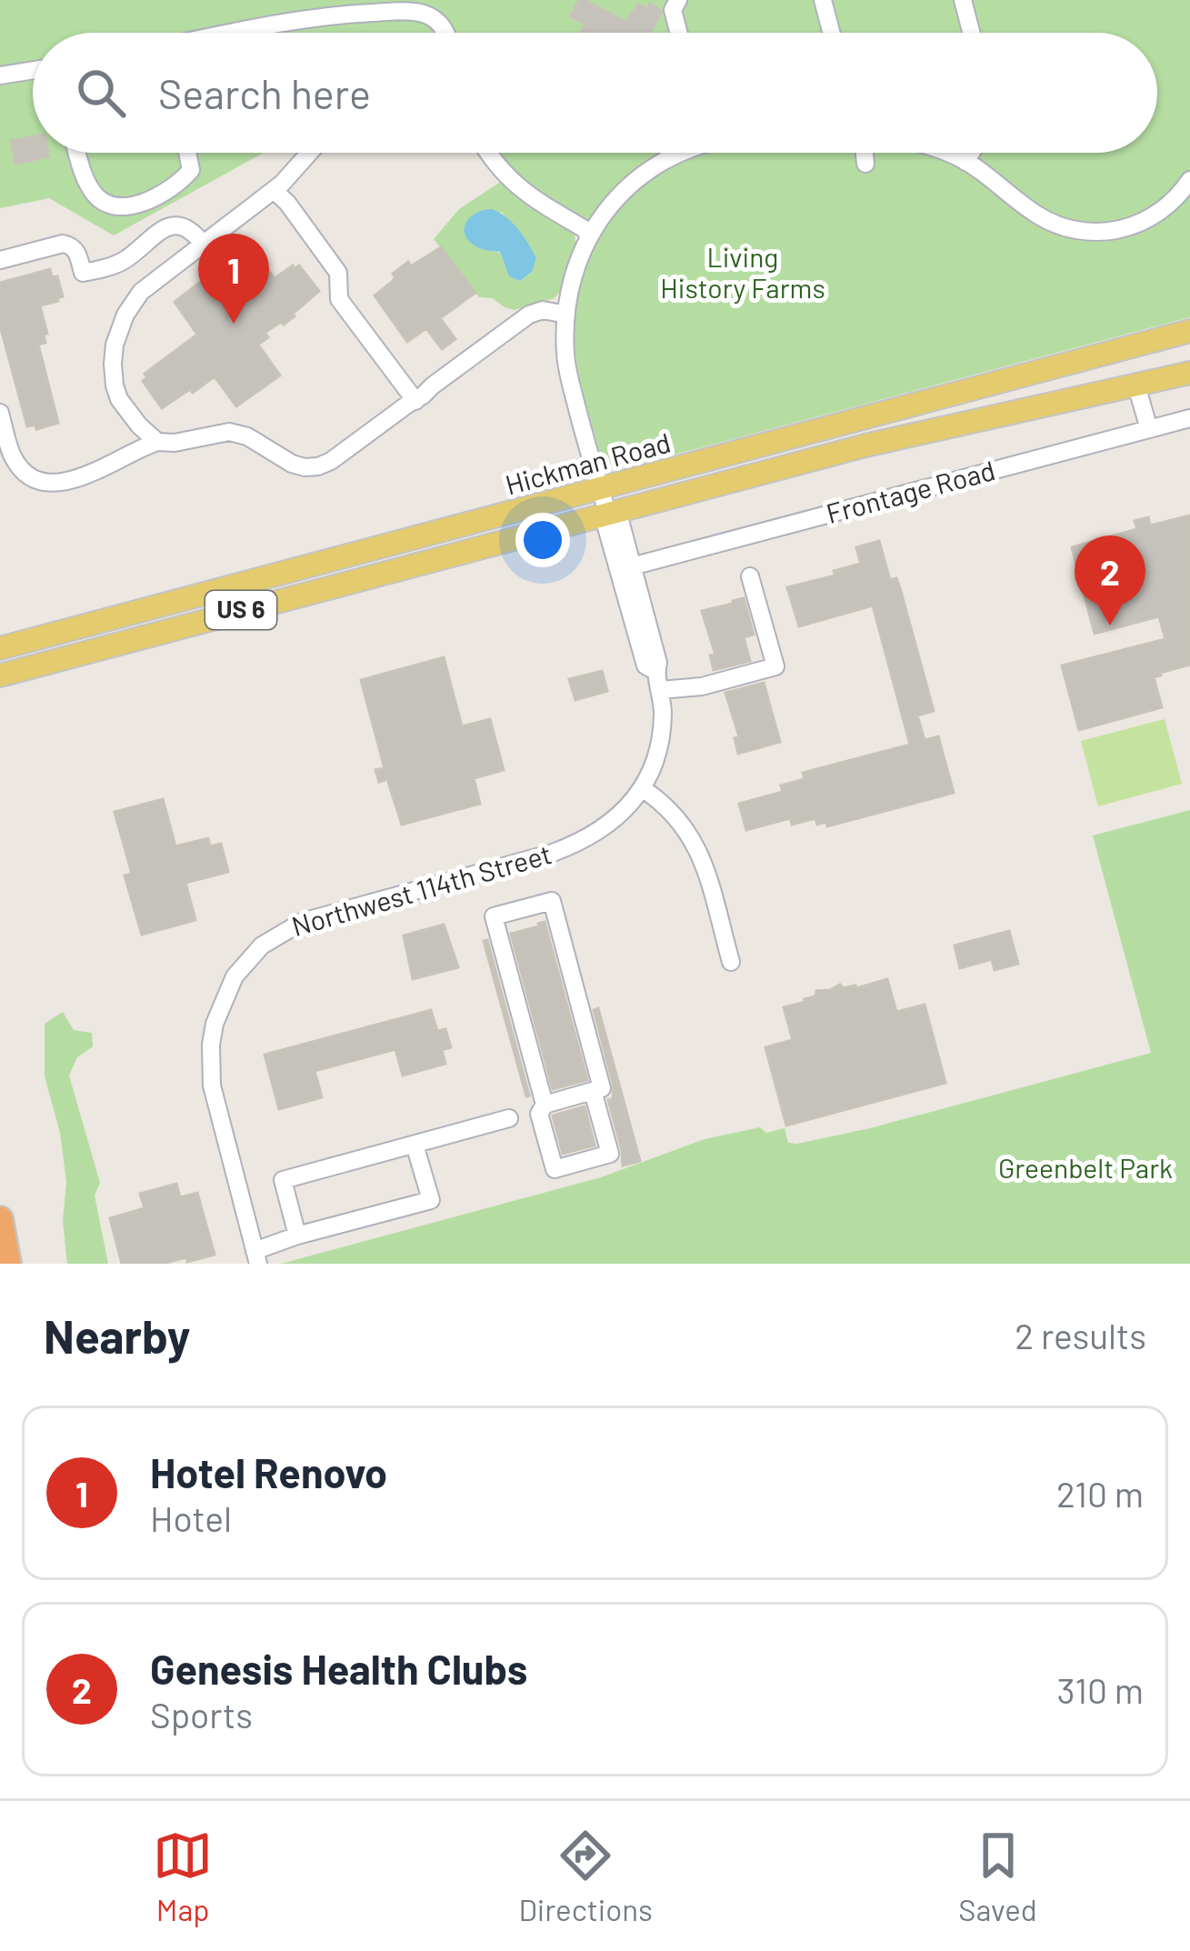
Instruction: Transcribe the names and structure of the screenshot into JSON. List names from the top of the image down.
{
  "streets": {
    "main road": ["Hickman Road", "US 6"],
    "street": ["Frontage Road", "Northwest 114th Street"]
  },
  "parks": ["Living History Farms", "Greenbelt Park"],
  "page": {
    "search": "Search here",
    "pins": ["1", "2"],
    "heading": ["Nearby", "2 results"],
    "list": [
      {
        "mark": "1",
        "name": "Hotel Renovo",
        "note": "Hotel",
        "value": "210 m"
      },
      {
        "mark": "2",
        "name": "Genesis Health Clubs",
        "note": "Sports",
        "value": "310 m"
      }
    ],
    "nav": ["Map", "Directions", "Saved"]
  }
}
